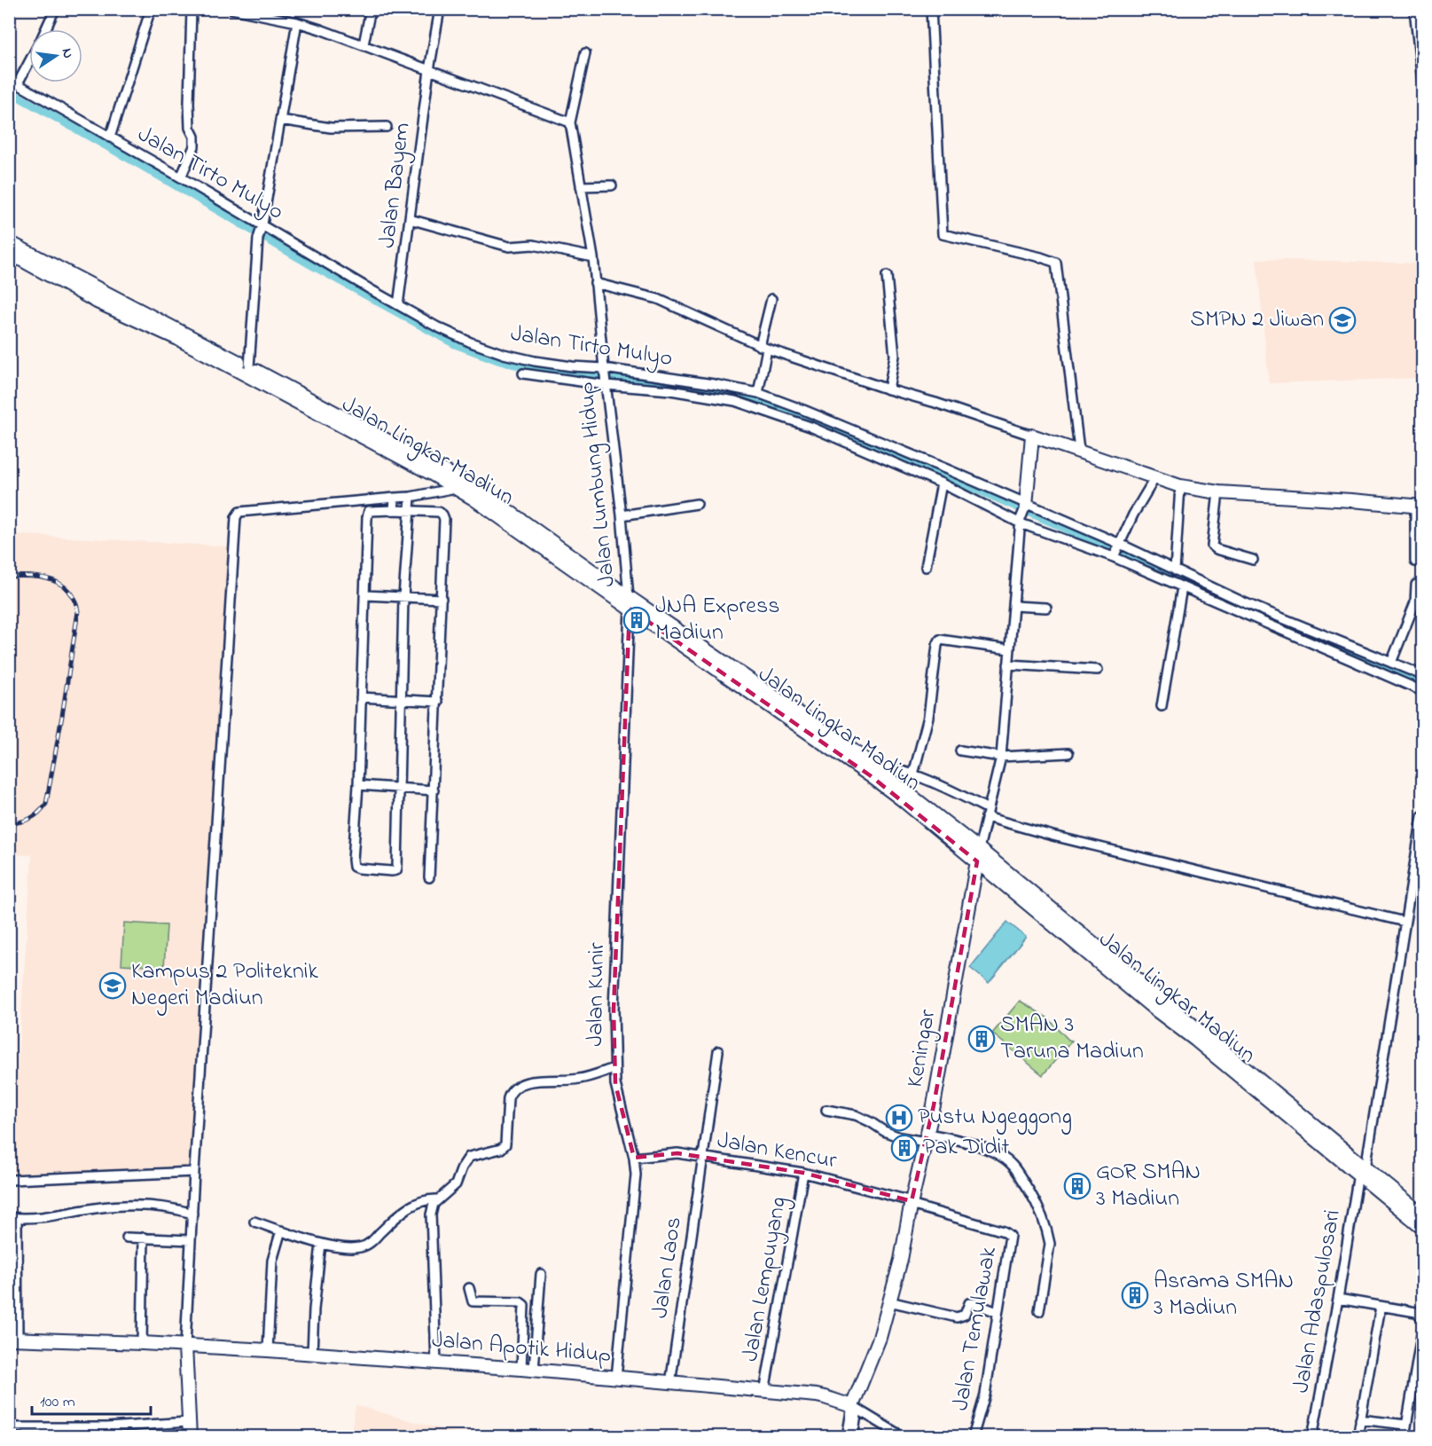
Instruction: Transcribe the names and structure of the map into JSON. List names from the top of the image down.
{
  "streets": {
    "main road": ["Jalan Lingkar Madiun", "Keningar", "Jalan Apotik Hidup"],
    "street": [
      "Jalan Tirto Mulyo",
      "Jalan Bayem",
      "Jalan Lumbung Hidup",
      "Jalan Kunir",
      "Jalan Kencur",
      "Jalan Laos",
      "Jalan Lempuyang",
      "Jalan Adaspulosari",
      "Jalan Temulawak"
    ]
  },
  "crossings": [
    ["Jalan Tirto Mulyo", "Jalan Bayem"],
    ["Jalan Tirto Mulyo", "Jalan Lumbung Hidup"],
    ["Jalan Lingkar Madiun", "Jalan Lumbung Hidup"],
    ["Jalan Lingkar Madiun", "Jalan Kunir"],
    ["Jalan Lingkar Madiun", "Keningar"],
    ["Jalan Lingkar Madiun", "Jalan Adaspulosari"],
    ["Jalan Lumbung Hidup", "Jalan Kunir"],
    ["Jalan Kunir", "Jalan Kencur"],
    ["Jalan Kunir", "Jalan Apotik Hidup"],
    ["Keningar", "Jalan Kencur"],
    ["Keningar", "Jalan Temulawak"],
    ["Keningar", "Jalan Apotik Hidup"],
    ["Jalan Kencur", "Jalan Laos"],
    ["Jalan Kencur", "Jalan Lempuyang"],
    ["Jalan Kencur", "Jalan Temulawak"],
    ["Jalan Laos", "Jalan Apotik Hidup"],
    ["Jalan Lempuyang", "Jalan Apotik Hidup"]
  ],
  "places": {
    "school or university": ["SMPN 2 Jiwan", "Kampus 2 Politeknik Negeri Madiun"],
    "building": [
      "JNA Express Madiun",
      "SMAN 3 Taruna Madiun",
      "Pak Didit",
      "GOR SMAN 3 Madiun",
      "Asrama SMAN 3 Madiun"
    ],
    "hospital": ["Pustu Ngeggong"]
  },
  "scale_bar": "100 m",
  "north": "right"
}
